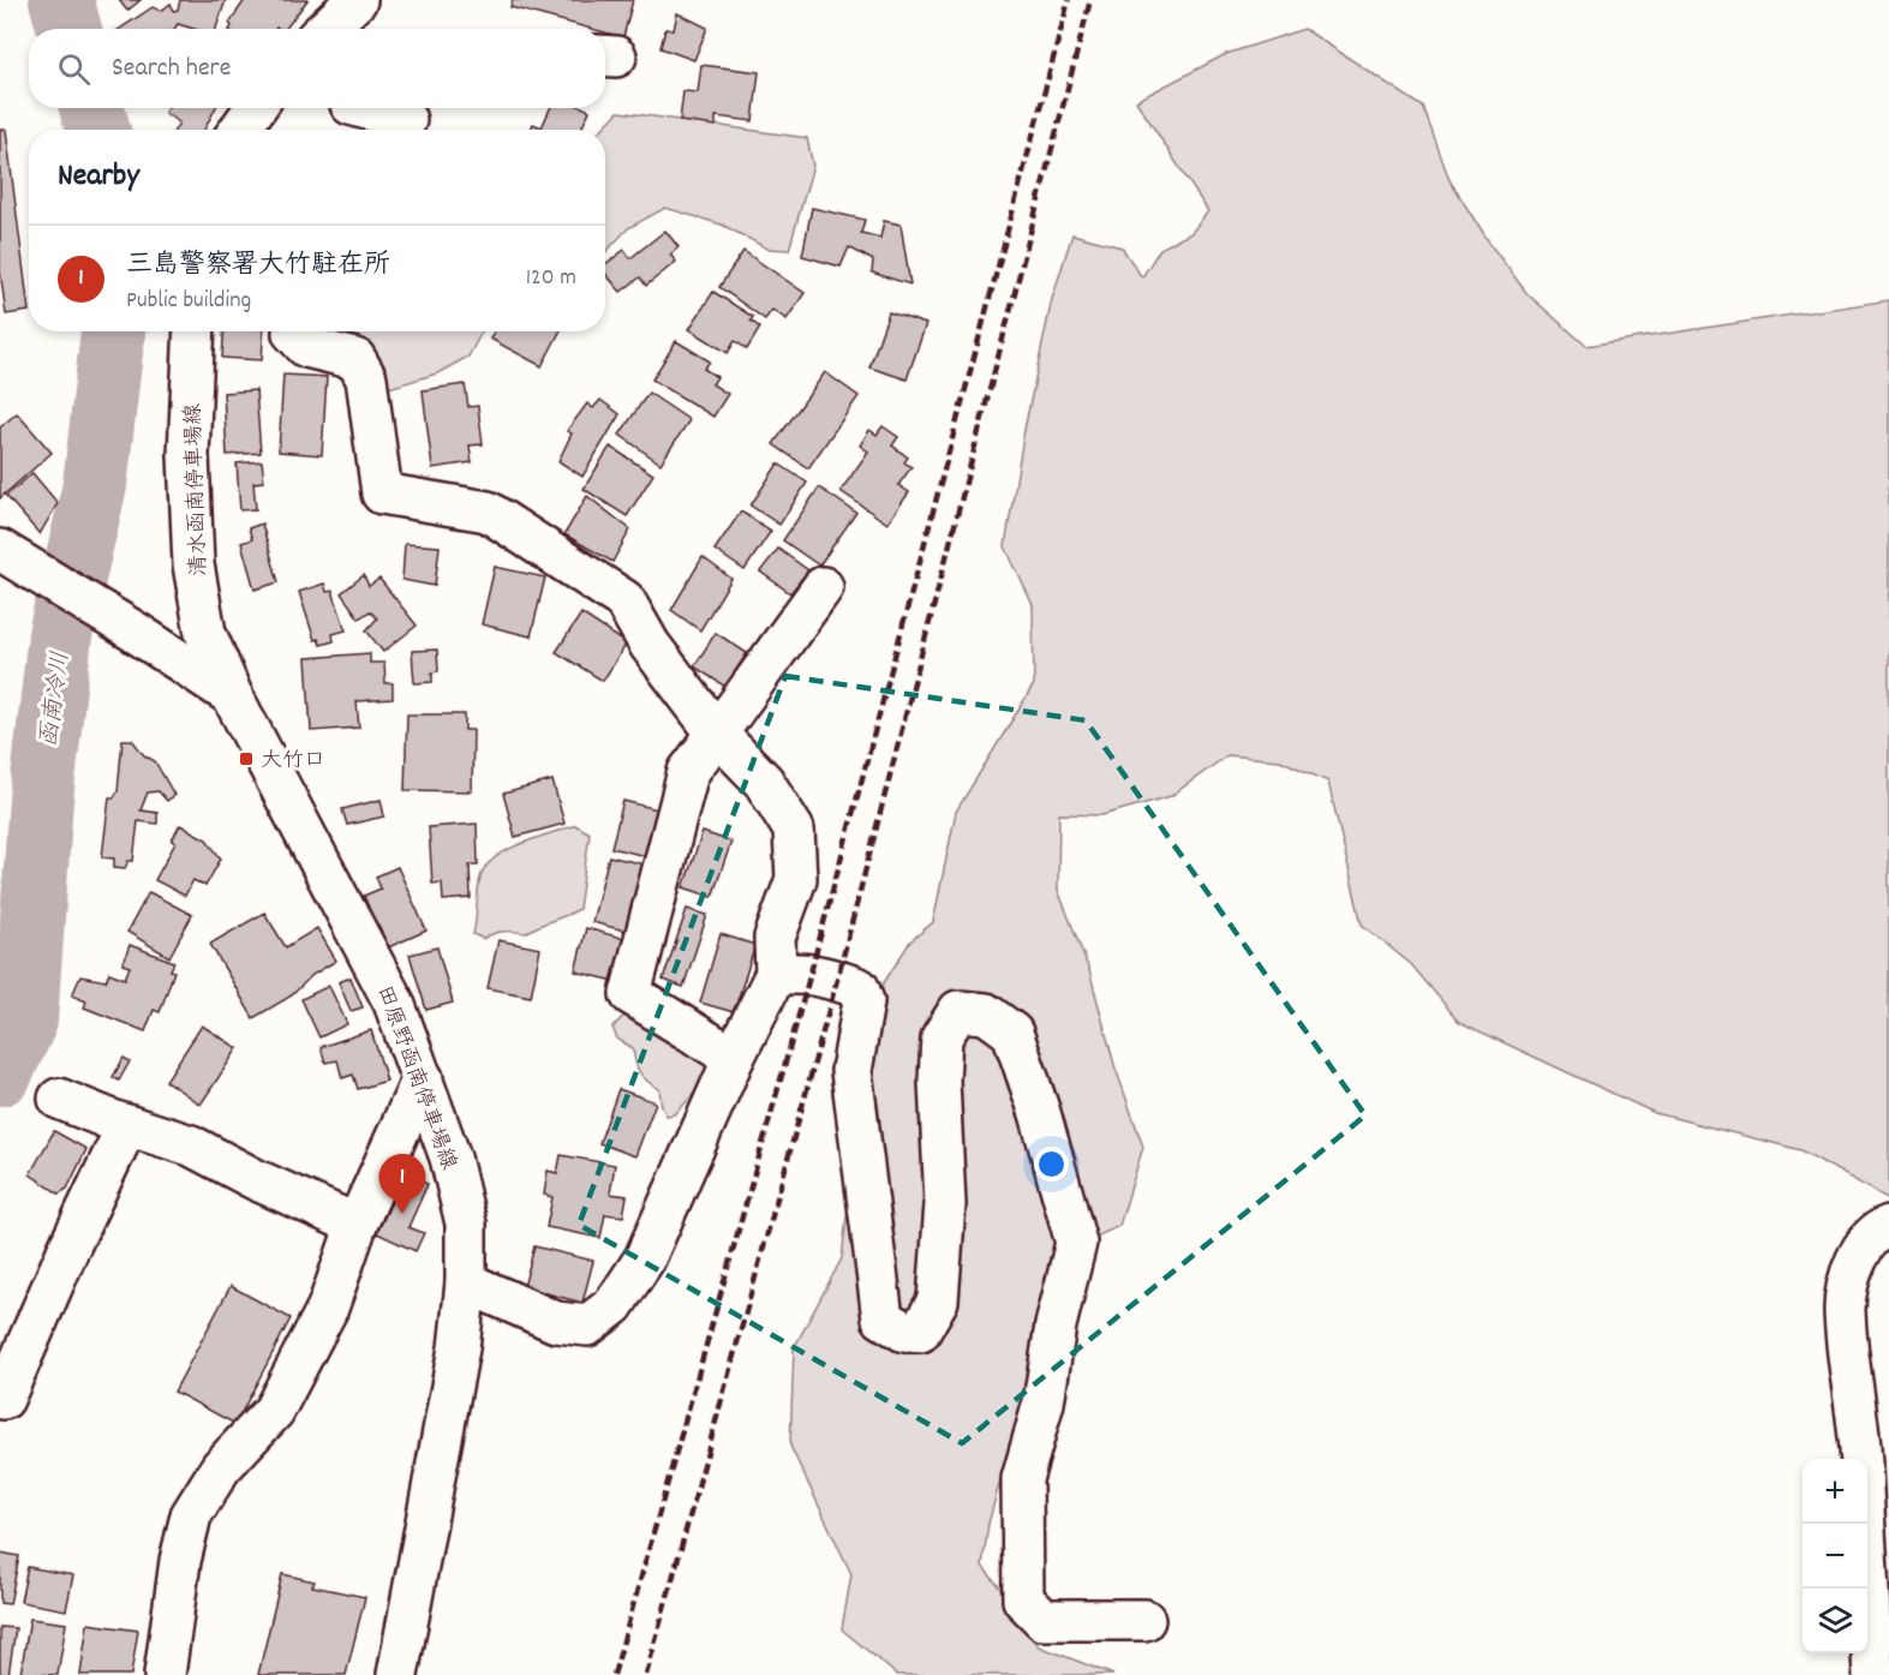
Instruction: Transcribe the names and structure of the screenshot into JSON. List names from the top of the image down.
{
  "streets": {
    "street": ["清水函南停車場線", "田原野函南停車場線"]
  },
  "crossings": [
    ["清水函南停車場線", "田原野函南停車場線"]
  ],
  "water": ["函南冷川"],
  "places": {
    "transit": ["大竹口"]
  },
  "page": {
    "search": "Search here",
    "heading": "Nearby",
    "list": [
      {
        "mark": "1",
        "name": "三島警察署大竹駐在所",
        "note": "Public building",
        "value": "120 m"
      }
    ],
    "pins": "1",
    "map_buttons": ["+", "−"]
  }
}
